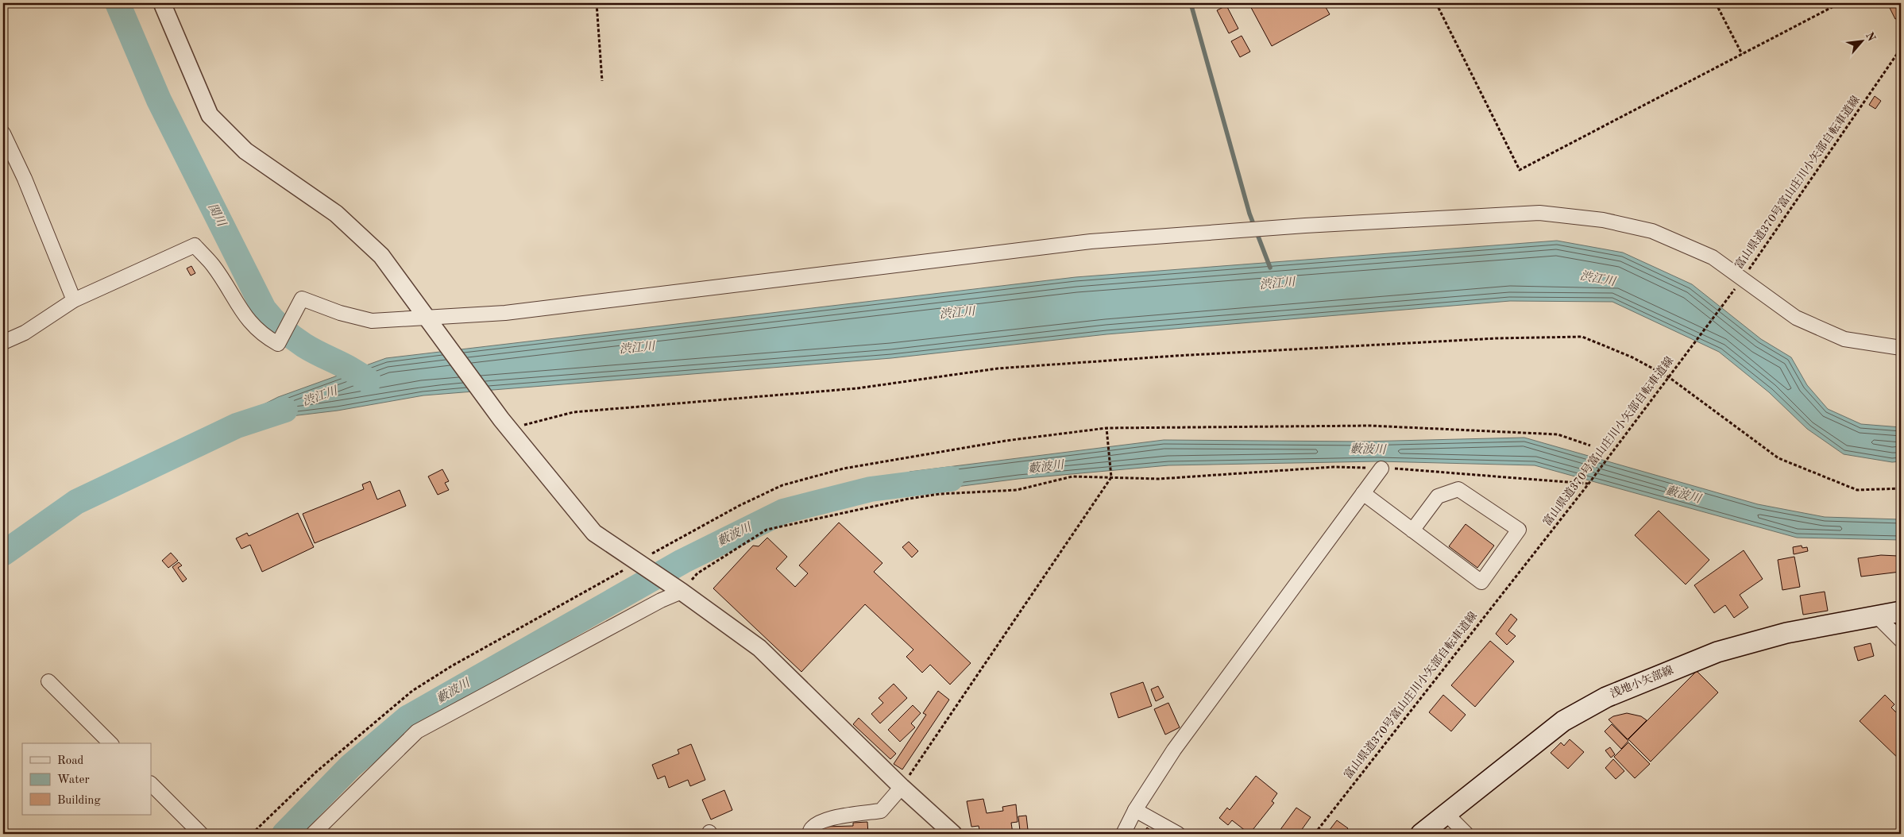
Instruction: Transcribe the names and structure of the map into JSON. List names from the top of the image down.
{
  "streets": {
    "main road": ["浅地小矢部線"],
    "path": ["富山県道370号富山庄川小矢部自転車道線"]
  },
  "water": ["関川", "渋江川", "藪波川"],
  "legend": ["Road", "Water", "Building"],
  "north": "top right"
}
